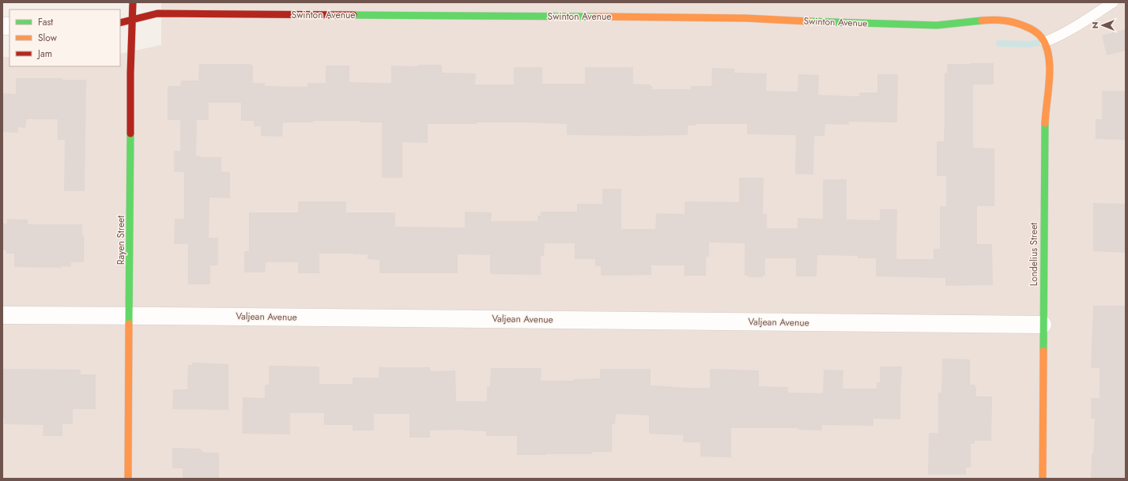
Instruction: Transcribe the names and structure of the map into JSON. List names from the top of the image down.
{
  "streets": {
    "street": [
      "Swinton Avenue",
      "Rayen Street",
      "Londelius Street",
      "Valjean Avenue"
    ]
  },
  "crossings": [
    ["Swinton Avenue", "Rayen Street"],
    ["Swinton Avenue", "Londelius Street"],
    ["Rayen Street", "Valjean Avenue"],
    ["Londelius Street", "Valjean Avenue"]
  ],
  "legend": ["Fast", "Slow", "Jam"],
  "north": "left"
}
